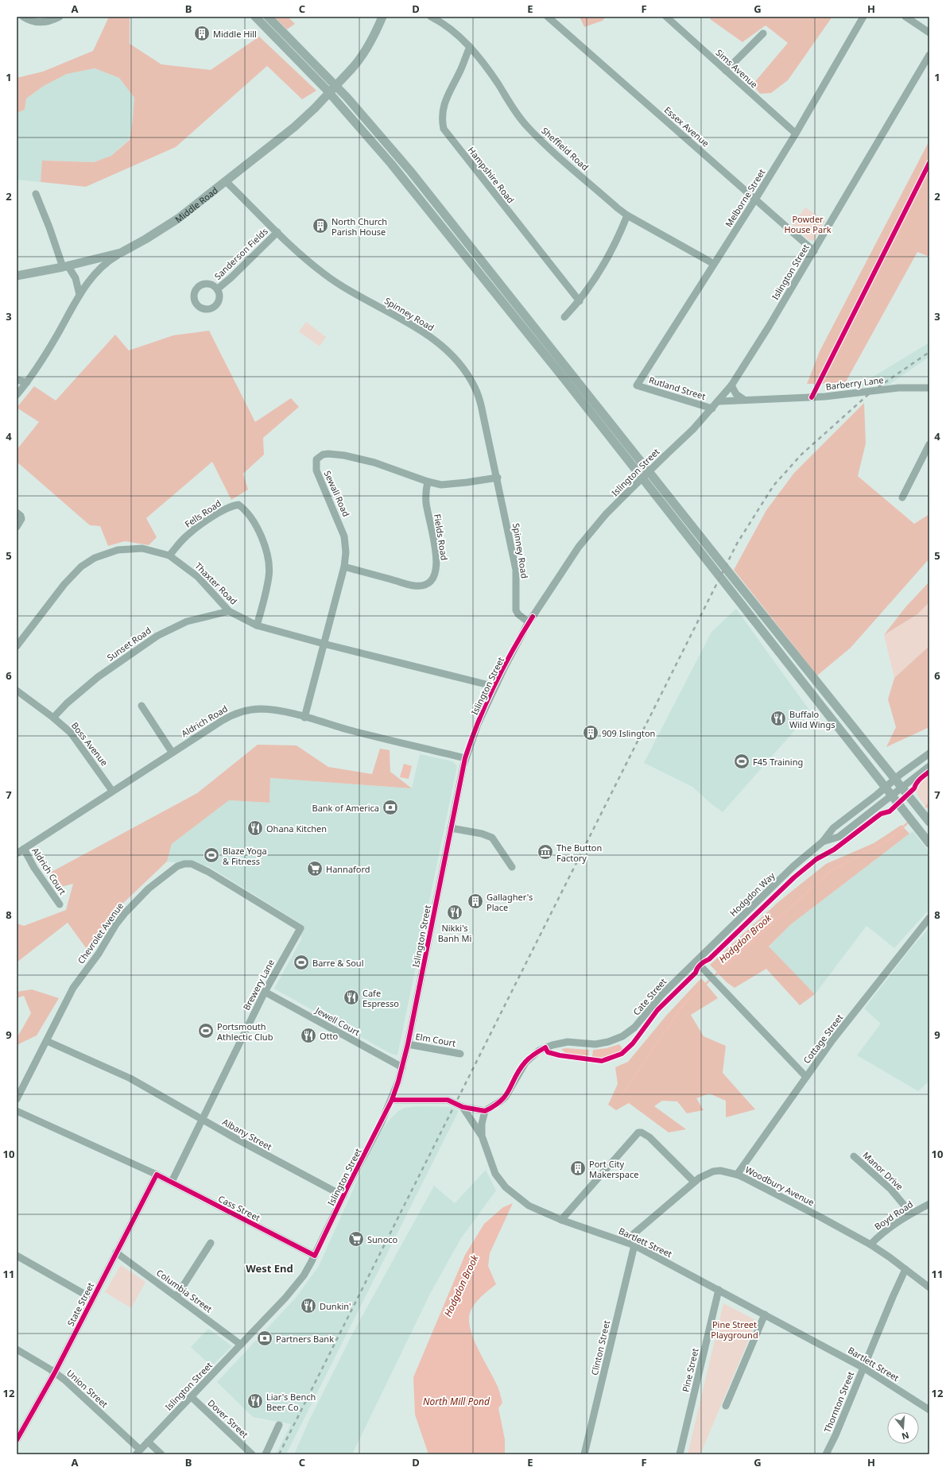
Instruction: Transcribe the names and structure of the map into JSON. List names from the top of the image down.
{
  "streets": {
    "main road": ["Middle Road"],
    "street": [
      "Sims Avenue",
      "Essex Avenue",
      "Sheffield Road",
      "Hampshire Road",
      "Melborne Street",
      "Sanderson Fields",
      "Islington Street",
      "Spinney Road",
      "Barberry Lane",
      "Rutland Street",
      "Sewall Road",
      "Fells Road",
      "Fields Road",
      "Thaxter Road",
      "Sunset Road",
      "Aldrich Road",
      "Boss Avenue",
      "Aldrich Court",
      "Hodgdon Way",
      "Chevrolet Avenue",
      "Brewery Lane",
      "Cate Street",
      "Jewell Court",
      "Cottage Street",
      "Elm Court",
      "Albany Street",
      "Manor Drive",
      "Woodbury Avenue",
      "Cass Street",
      "Boyd Road",
      "Bartlett Street",
      "Columbia Street",
      "State Street",
      "Clinton Street",
      "Pine Street",
      "Union Street",
      "Thornton Street",
      "Dover Street"
    ]
  },
  "crossings": [
    ["Sims Avenue", "Melborne Street"],
    ["Essex Avenue", "Melborne Street"],
    ["Essex Avenue", "Islington Street"],
    ["Sheffield Road", "Hampshire Road"],
    ["Sheffield Road", "Melborne Street"],
    ["Melborne Street", "Rutland Street"],
    ["Middle Road", "Spinney Road"],
    ["Sanderson Fields", "Spinney Road"],
    ["Islington Street", "Spinney Road"],
    ["Islington Street", "Barberry Lane"],
    ["Islington Street", "Rutland Street"],
    ["Islington Street", "Thaxter Road"],
    ["Islington Street", "Aldrich Road"],
    ["Islington Street", "Jewell Court"],
    ["Islington Street", "Elm Court"],
    ["Islington Street", "Albany Street"],
    ["Islington Street", "Cass Street"],
    ["Islington Street", "Columbia Street"],
    ["Islington Street", "Union Street"],
    ["Islington Street", "Dover Street"],
    ["Spinney Road", "Sewall Road"],
    ["Sewall Road", "Fields Road"],
    ["Sewall Road", "Thaxter Road"],
    ["Sewall Road", "Aldrich Road"],
    ["Fells Road", "Thaxter Road"],
    ["Thaxter Road", "Sunset Road"],
    ["Sunset Road", "Boss Avenue"],
    ["Aldrich Road", "Boss Avenue"],
    ["Aldrich Road", "Aldrich Court"],
    ["Hodgdon Way", "Cate Street"],
    ["Chevrolet Avenue", "Brewery Lane"],
    ["Chevrolet Avenue", "Albany Street"],
    ["Brewery Lane", "Jewell Court"],
    ["Brewery Lane", "Albany Street"],
    ["Cate Street", "Bartlett Street"],
    ["Cottage Street", "Woodbury Avenue"],
    ["Manor Drive", "Boyd Road"],
    ["Woodbury Avenue", "Boyd Road"],
    ["Woodbury Avenue", "Bartlett Street"],
    ["Woodbury Avenue", "Thornton Street"],
    ["Cass Street", "State Street"],
    ["Bartlett Street", "Clinton Street"],
    ["Bartlett Street", "Pine Street"],
    ["Bartlett Street", "Thornton Street"],
    ["Columbia Street", "State Street"],
    ["State Street", "Union Street"]
  ],
  "districts": ["West End"],
  "water": ["Hodgdon Brook", "North Mill Pond"],
  "parks": ["Powder House Park", "Pine Street Playground"],
  "places": {
    "building": [
      "Middle Hill",
      "North Church Parish House",
      "909 Islington",
      "Gallagher's Place",
      "Port City Makerspace"
    ],
    "restaurant": [
      "Buffalo Wild Wings",
      "Ohana Kitchen",
      "Nikki's Banh Mi",
      "Cafe Espresso",
      "Otto",
      "Dunkin'",
      "Liar's Bench Beer Co"
    ],
    "sports": [
      "F45 Training",
      "Blaze Yoga & Fitness",
      "Barre & Soul",
      "Portsmouth Athlectic Club"
    ],
    "bank": ["Bank of America", "Partners Bank"],
    "museum": ["The Button Factory"],
    "supermarket": ["Hannaford", "Sunoco"]
  },
  "north": "bottom",
  "grid": {
    "columns": [
      "A",
      "B",
      "C",
      "D",
      "E",
      "F",
      "G",
      "H"
    ],
    "rows": [
      "1",
      "2",
      "3",
      "4",
      "5",
      "6",
      "7",
      "8",
      "9",
      "10",
      "11",
      "12"
    ]
  }
}
